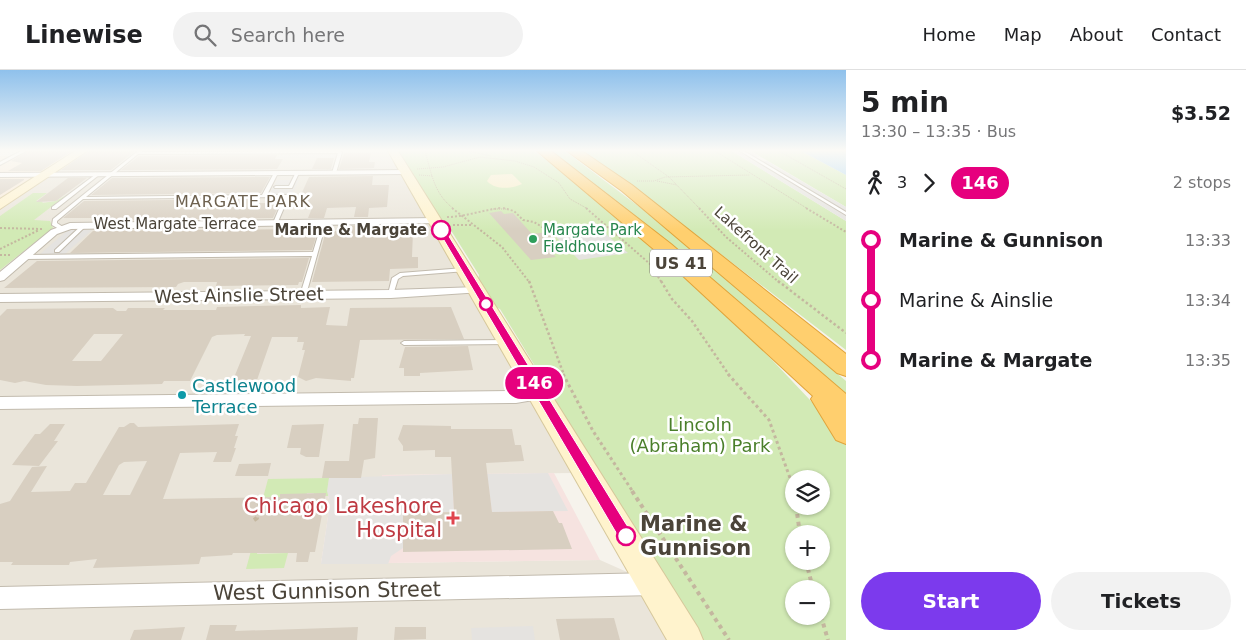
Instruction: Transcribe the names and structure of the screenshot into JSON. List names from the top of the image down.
{
  "streets": {
    "highway": ["US 41"],
    "street": ["West Margate Terrace", "West Ainslie Street", "West Gunnison Street"],
    "path": ["Lakefront Trail"]
  },
  "districts": ["MARGATE PARK"],
  "parks": ["Lincoln (Abraham) Park"],
  "places": {
    "other": [
      "Marine & Margate",
      "Margate Park Fieldhouse",
      "Castlewood Terrace",
      "Marine & Gunnison"
    ],
    "health": ["Chicago Lakeshore Hospital"]
  },
  "lines": ["bus line 146"],
  "page": {
    "header": "Linewise",
    "search": "Search here",
    "nav": [
      "Home",
      "Map",
      "About",
      "Contact"
    ],
    "on_map": "146",
    "heading": ["5 min", "13:30 – 13:35 · Bus", "$3.52"],
    "legs": ["3", "146", "2 stops"],
    "list": [
      {
        "name": "Marine & Gunnison",
        "value": "13:33"
      },
      {
        "name": "Marine & Ainslie",
        "value": "13:34"
      },
      {
        "name": "Marine & Margate",
        "value": "13:35"
      }
    ],
    "map_buttons": ["+", "−"],
    "buttons": ["Start", "Tickets"]
  }
}
